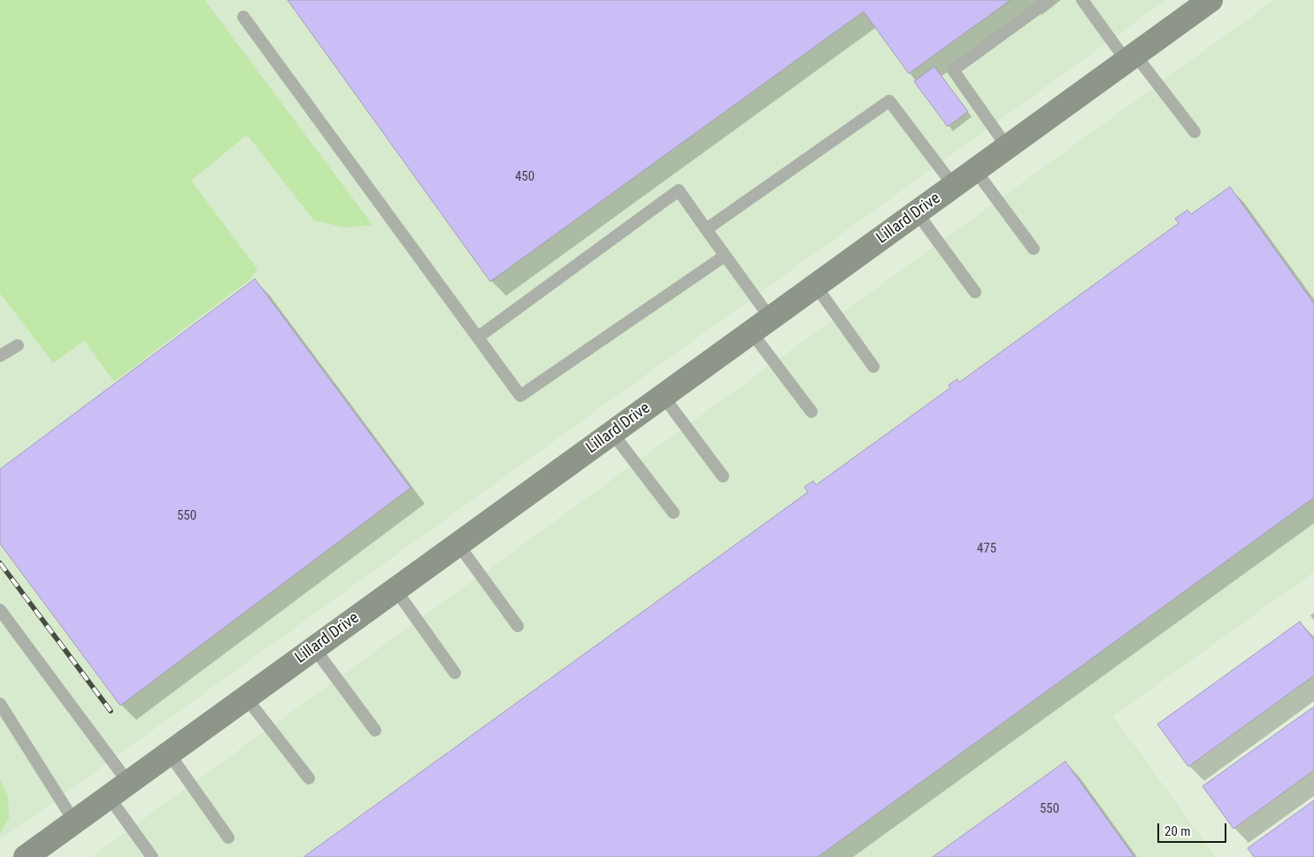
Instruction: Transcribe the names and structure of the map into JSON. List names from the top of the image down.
{
  "streets": {
    "street": ["Lillard Drive"]
  },
  "house_numbers": [
    "450",
    "550",
    "475",
    "550"
  ],
  "scale_bar": "20 m"
}
